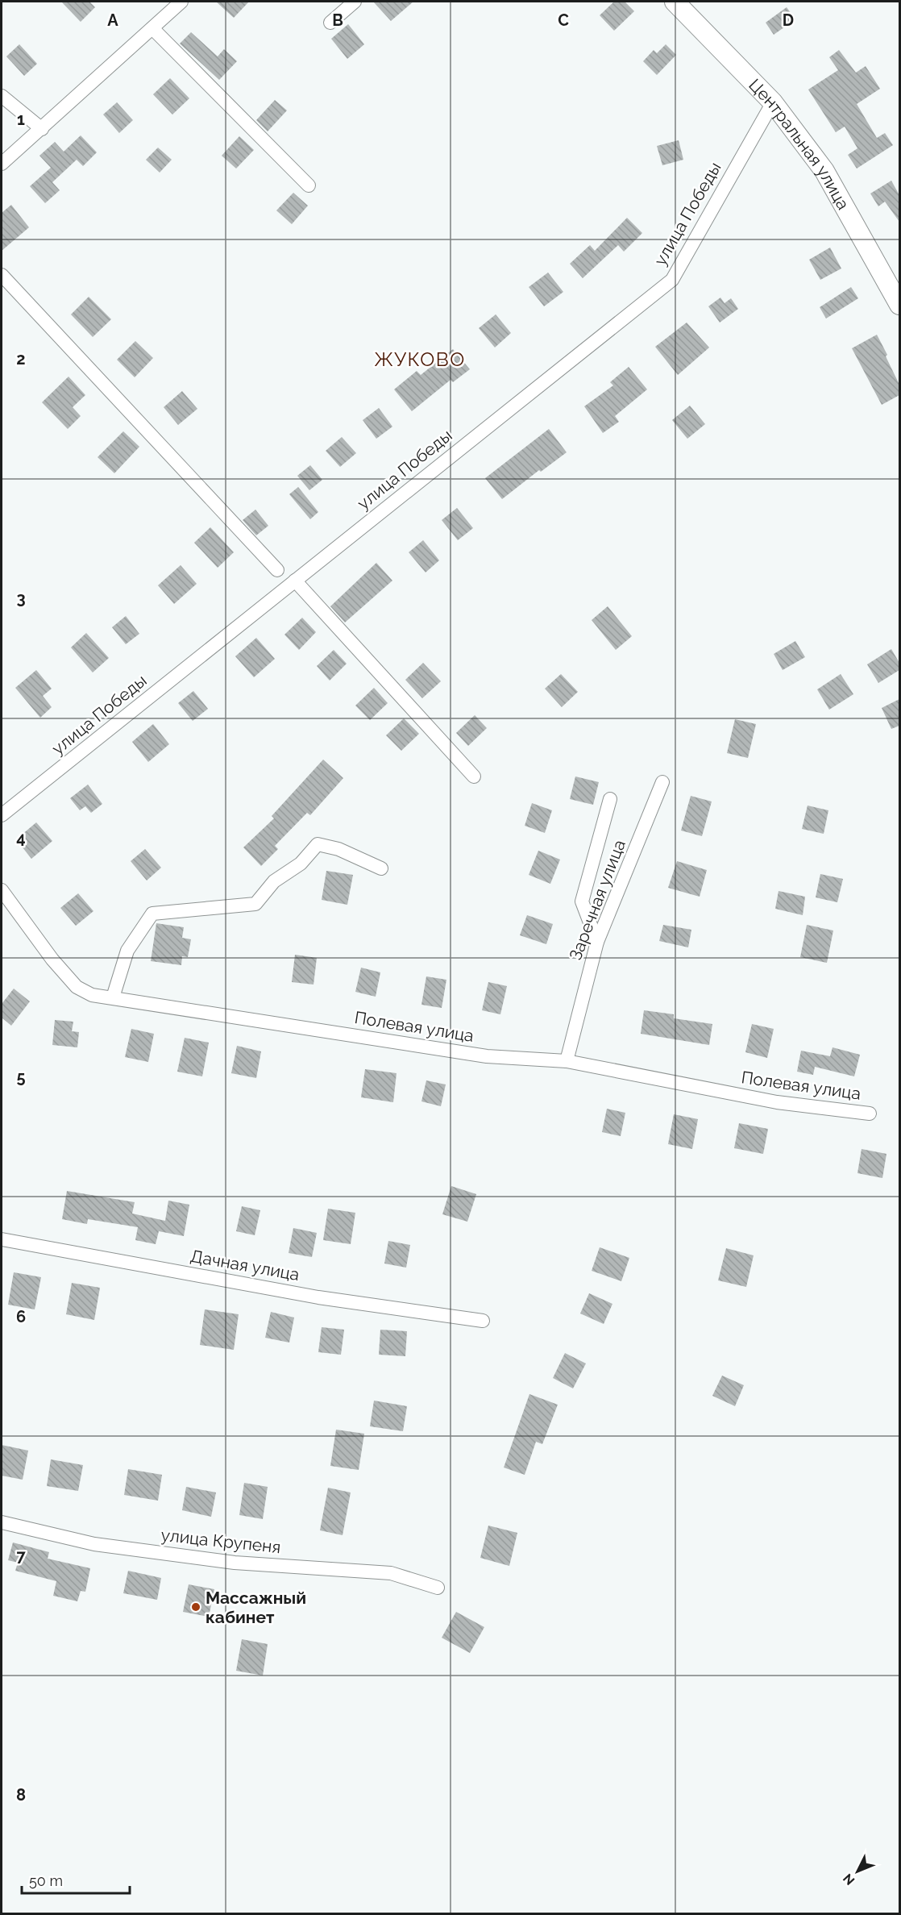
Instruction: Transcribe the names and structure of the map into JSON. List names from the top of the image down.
{
  "streets": {
    "street": [
      "Центральная улица",
      "улица Победы",
      "Заречная улица",
      "Полевая улица",
      "Дачная улица",
      "улица Крупеня"
    ]
  },
  "crossings": [
    ["Центральная улица", "улица Победы"],
    ["Заречная улица", "Полевая улица"]
  ],
  "districts": ["ЖУКОВО"],
  "places": ["Массажный кабинет"],
  "scale_bar": "50 m",
  "north": "bottom left",
  "grid": {
    "columns": [
      "A",
      "B",
      "C",
      "D"
    ],
    "rows": [
      "1",
      "2",
      "3",
      "4",
      "5",
      "6",
      "7",
      "8"
    ]
  }
}
